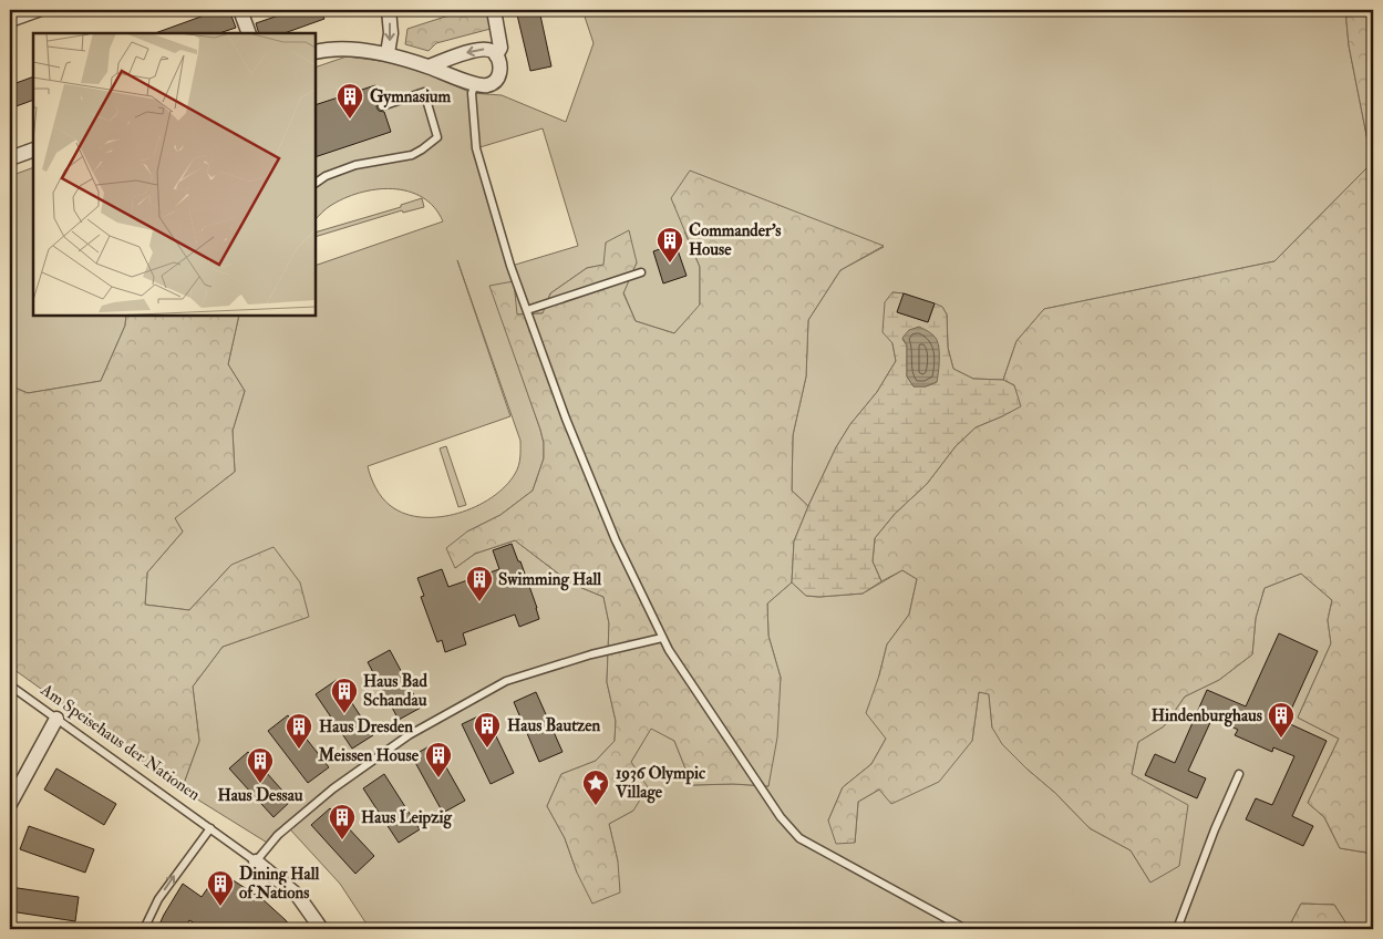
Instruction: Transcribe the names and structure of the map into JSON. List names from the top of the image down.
{
  "streets": {
    "street": ["Am Speisehaus der Nationen"]
  },
  "places": {
    "building": [
      "Gymnasium",
      "Commander's House",
      "Swimming Hall",
      "Haus Bad Schandau",
      "Hindenburghaus",
      "Haus Bautzen",
      "Haus Dresden",
      "Meissen House",
      "Haus Dessau",
      "Haus Leipzig",
      "Dining Hall of Nations"
    ],
    "place": ["1936 Olympic Village"]
  }
}
